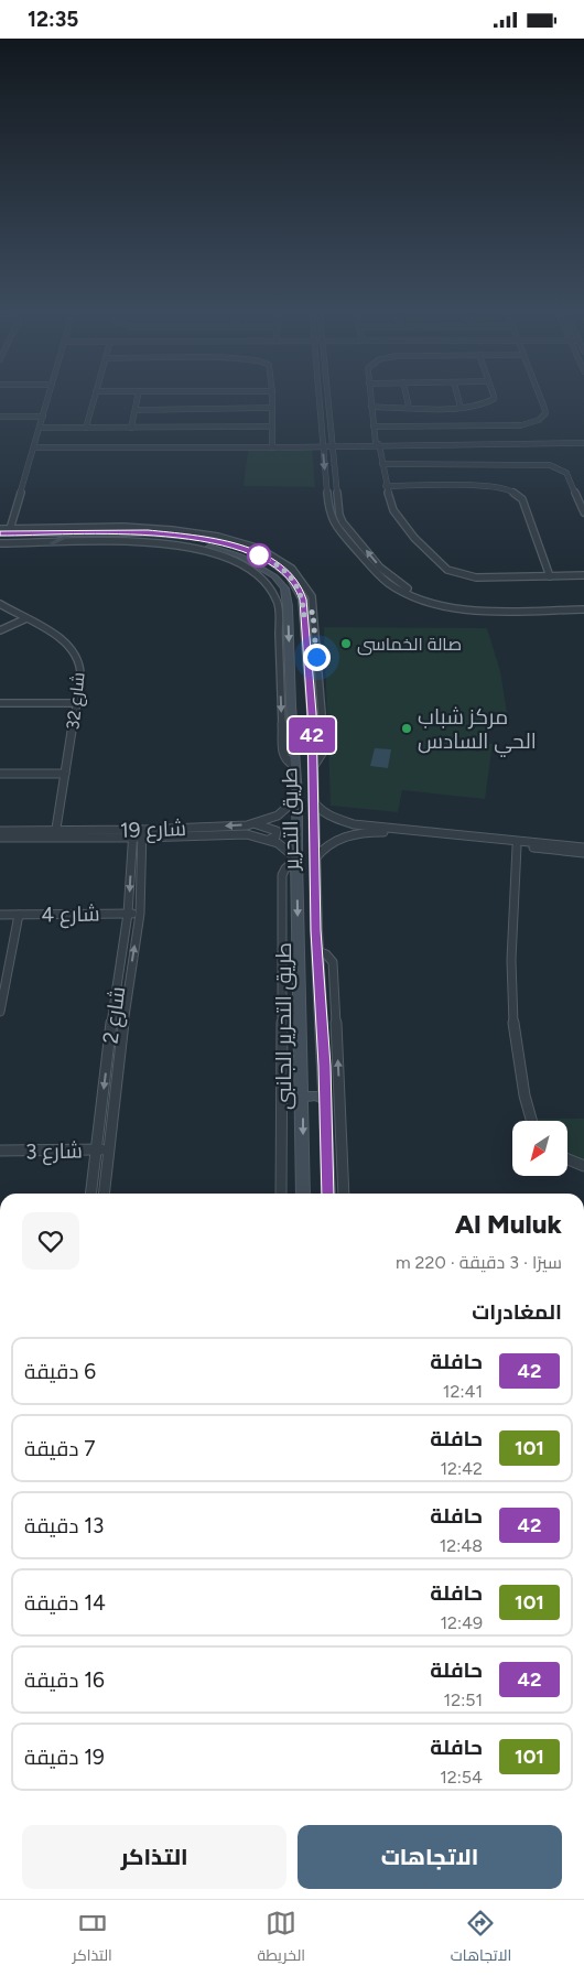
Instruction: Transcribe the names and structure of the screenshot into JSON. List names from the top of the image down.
{
  "streets": {
    "street": [
      "شارع 32",
      "طريق التحرير",
      "شارع 19",
      "شارع 4",
      "شارع 2",
      "طريق التحرير الجانبى",
      "شارع 3"
    ]
  },
  "crossings": [
    ["شارع 32", "شارع 19"],
    ["طريق التحرير", "شارع 19"],
    ["طريق التحرير", "طريق التحرير الجانبى"],
    ["شارع 19", "شارع 2"],
    ["شارع 19", "طريق التحرير الجانبى"],
    ["شارع 4", "شارع 2"],
    ["شارع 2", "شارع 3"]
  ],
  "places": ["صالة الخماسى", "مركز شباب الحي السادس"],
  "lines": ["bus line 42"],
  "north": "bottom left",
  "page": {
    "status": "12:35",
    "on_map": "42",
    "heading": [
      ["Al Muluk", "سيرًا · 3 دقيقة · 220 m"],
      "المغادرات"
    ],
    "list": [
      {
        "mark": "42",
        "name": "حافلة",
        "note": "12:41",
        "value": "6 دقيقة"
      },
      {
        "mark": "101",
        "name": "حافلة",
        "note": "12:42",
        "value": "7 دقيقة"
      },
      {
        "mark": "42",
        "name": "حافلة",
        "note": "12:48",
        "value": "13 دقيقة"
      },
      {
        "mark": "101",
        "name": "حافلة",
        "note": "12:49",
        "value": "14 دقيقة"
      },
      {
        "mark": "42",
        "name": "حافلة",
        "note": "12:51",
        "value": "16 دقيقة"
      },
      {
        "mark": "101",
        "name": "حافلة",
        "note": "12:54",
        "value": "19 دقيقة"
      }
    ],
    "buttons": ["الاتجاهات", "التذاكر"],
    "tabs": ["الاتجاهات", "الخريطة", "التذاكر"]
  }
}
